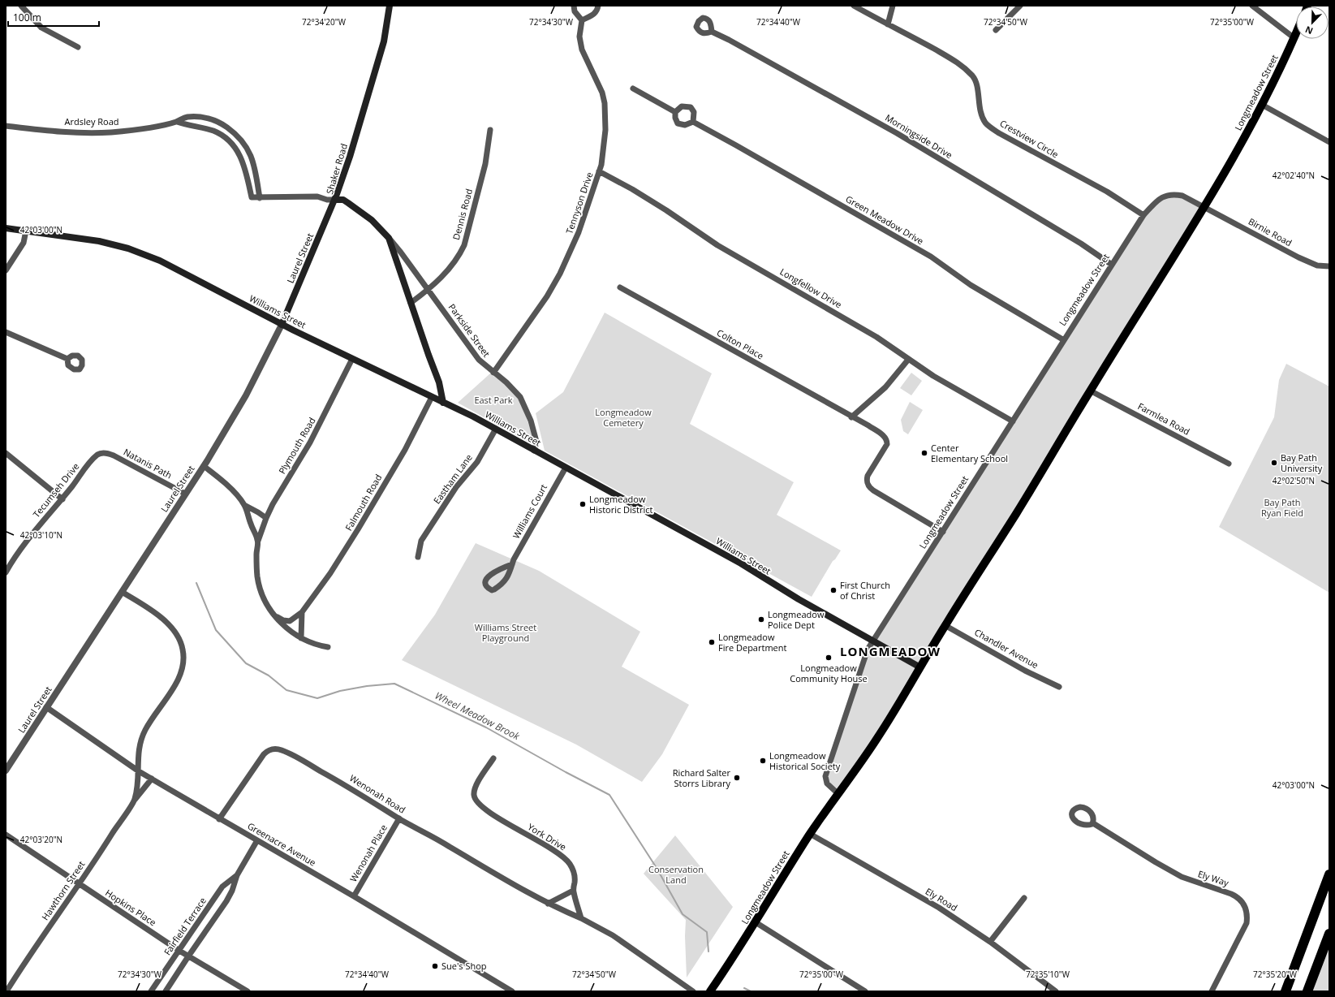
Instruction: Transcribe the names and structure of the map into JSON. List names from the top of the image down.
{
  "streets": {
    "main road": [
      "Longmeadow Street",
      "Shaker Road",
      "Laurel Street",
      "Williams Street"
    ],
    "street": [
      "Ardsley Road",
      "Morningside Drive",
      "Crestview Circle",
      "Tennyson Drive",
      "Dennis Road",
      "Green Meadow Drive",
      "Birnie Road",
      "Longfellow Drive",
      "Parkside Street",
      "Colton Place",
      "Farmlea Road",
      "Plymouth Road",
      "Natanis Path",
      "Eastham Lane",
      "Tecumseh Drive",
      "Falmouth Road",
      "Williams Court",
      "Chandler Avenue",
      "Wenonah Road",
      "York Drive",
      "Greenacre Avenue",
      "Wenonah Place",
      "Ely Way",
      "Hawthorn Street",
      "Ely Road",
      "Hopkins Place",
      "Fairfield Terrace"
    ]
  },
  "crossings": [
    ["Longmeadow Street", "Morningside Drive"],
    ["Longmeadow Street", "Crestview Circle"],
    ["Longmeadow Street", "Green Meadow Drive"],
    ["Longmeadow Street", "Birnie Road"],
    ["Longmeadow Street", "Longfellow Drive"],
    ["Longmeadow Street", "Williams Street"],
    ["Longmeadow Street", "Colton Place"],
    ["Longmeadow Street", "Farmlea Road"],
    ["Longmeadow Street", "Chandler Avenue"],
    ["Longmeadow Street", "Ely Road"],
    ["Shaker Road", "Dennis Road"],
    ["Shaker Road", "Laurel Street"],
    ["Shaker Road", "Williams Street"],
    ["Shaker Road", "Parkside Street"],
    ["Tennyson Drive", "Longfellow Drive"],
    ["Tennyson Drive", "Parkside Street"],
    ["Dennis Road", "Parkside Street"],
    ["Laurel Street", "Williams Street"],
    ["Laurel Street", "Natanis Path"],
    ["Laurel Street", "Greenacre Avenue"],
    ["Laurel Street", "Hawthorn Street"],
    ["Williams Street", "Parkside Street"],
    ["Williams Street", "Plymouth Road"],
    ["Williams Street", "Eastham Lane"],
    ["Williams Street", "Falmouth Road"],
    ["Williams Street", "Williams Court"],
    ["Natanis Path", "Tecumseh Drive"],
    ["Wenonah Road", "York Drive"],
    ["Wenonah Road", "Greenacre Avenue"],
    ["Wenonah Road", "Wenonah Place"],
    ["Greenacre Avenue", "Wenonah Place"],
    ["Greenacre Avenue", "Hawthorn Street"],
    ["Greenacre Avenue", "Fairfield Terrace"],
    ["Hawthorn Street", "Hopkins Place"],
    ["Hopkins Place", "Fairfield Terrace"]
  ],
  "districts": ["LONGMEADOW"],
  "water": ["Wheel Meadow Brook"],
  "parks": [
    "East Park",
    "Longmeadow Cemetery",
    "Bay Path Ryan Field",
    "Williams Street Playground",
    "Conservation Land"
  ],
  "places": [
    "Center Elementary School",
    "Bay Path University",
    "Longmeadow Historic District",
    "First Church of Christ",
    "Longmeadow Police Dept",
    "Longmeadow Fire Department",
    "Longmeadow Community House",
    "Longmeadow Historical Society",
    "Richard Salter Storrs Library",
    "Sue's Shop"
  ],
  "scale_bar": "100 m",
  "north": "bottom left",
  "coordinates": [
    "72°34'30\"W",
    "72°34'40\"W",
    "72°34'50\"W",
    "72°35'00\"W",
    "72°34'20\"W",
    "42°02'40\"N",
    "42°03'00\"N",
    "42°02'50\"N",
    "42°03'10\"N",
    "42°03'20\"N",
    "72°35'10\"W",
    "72°35'20\"W"
  ]
}
